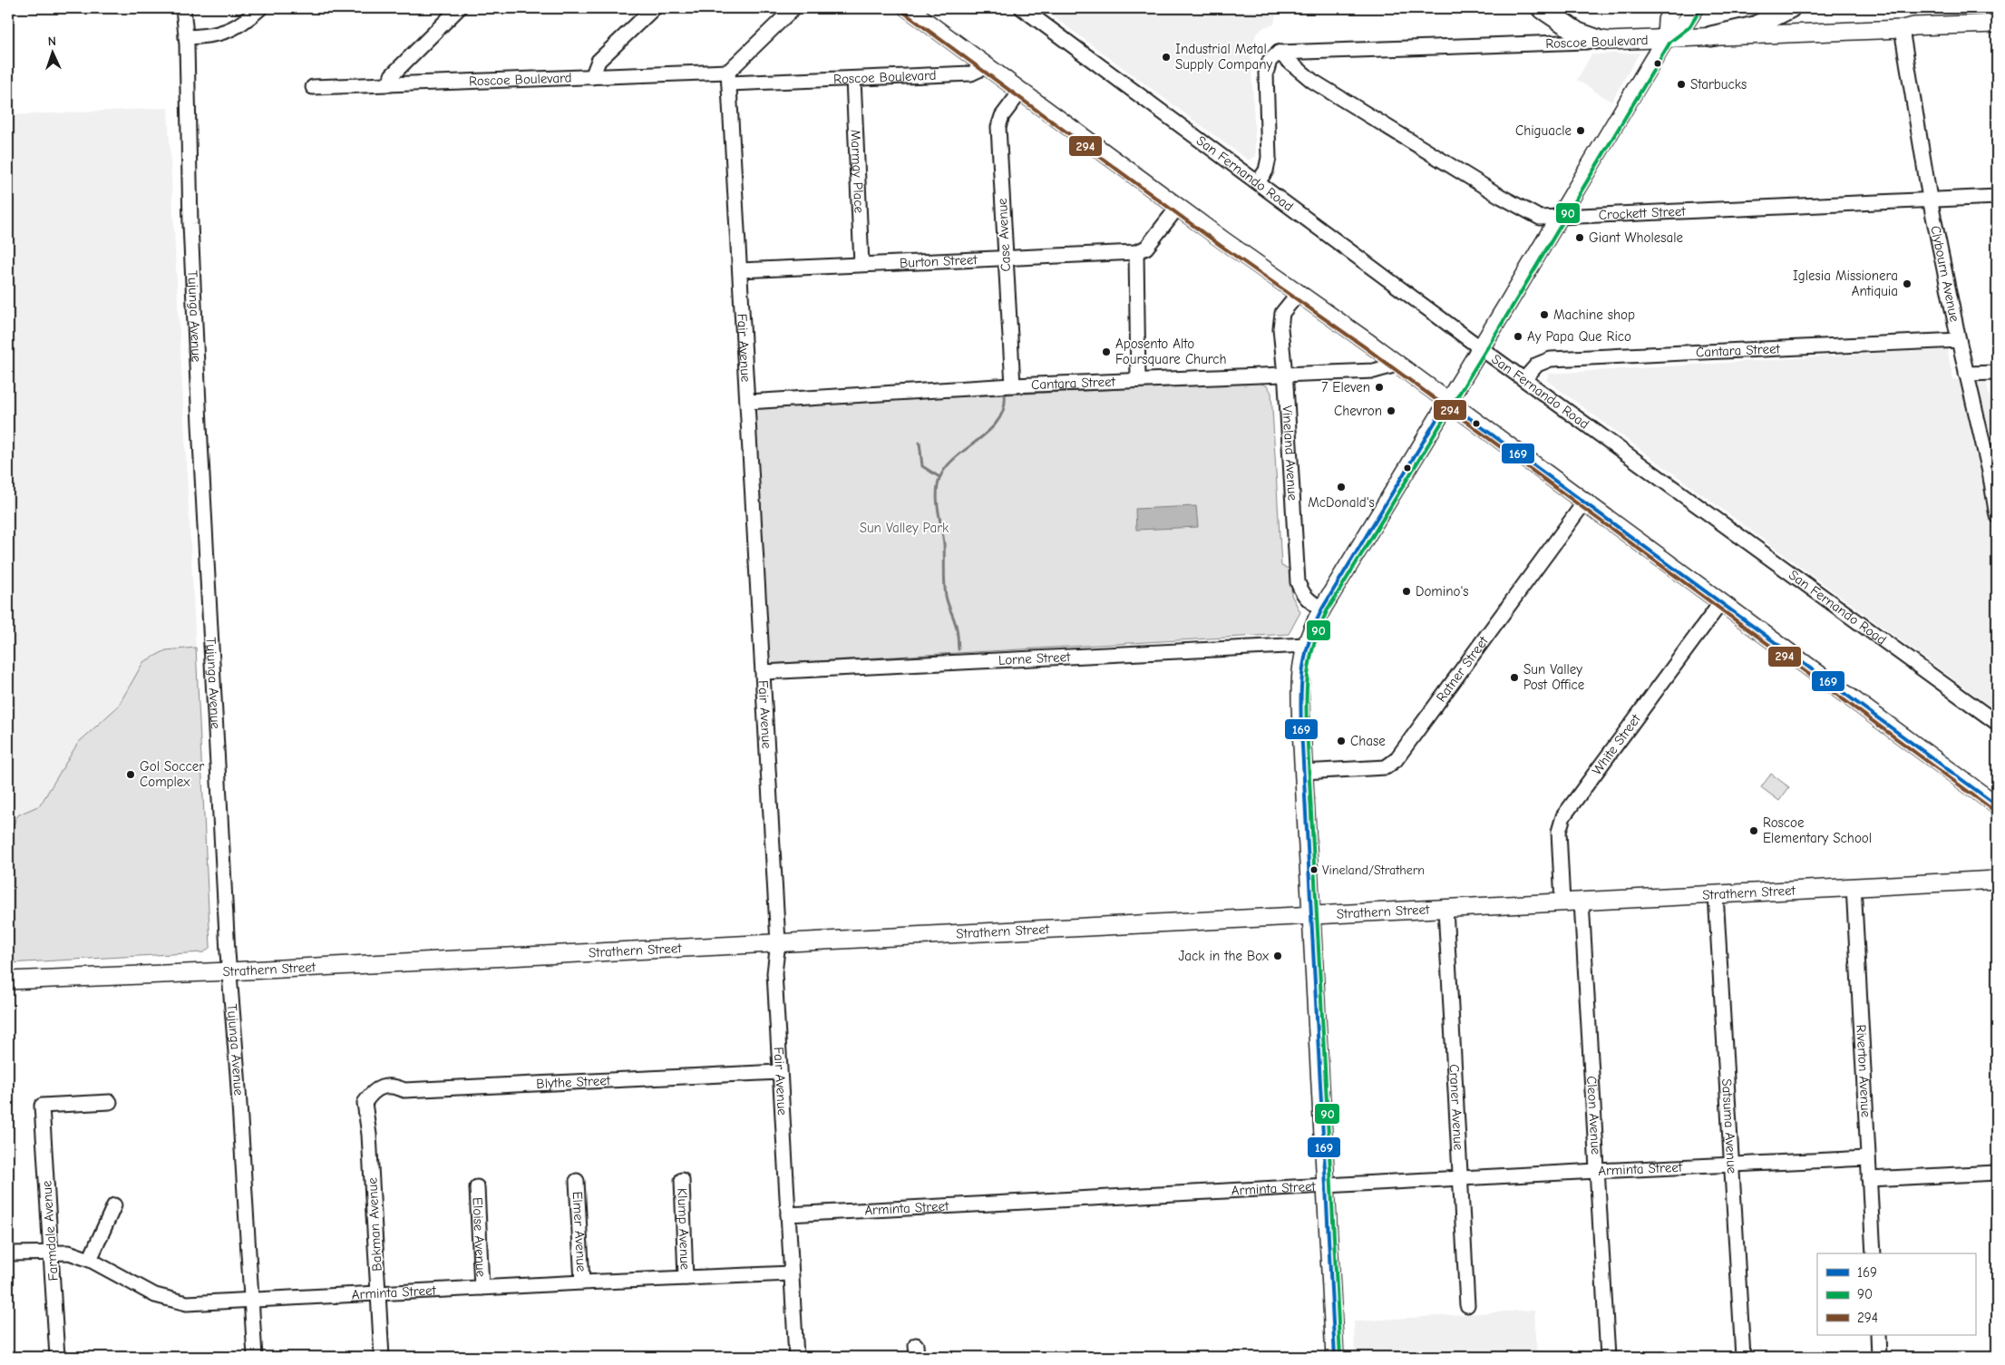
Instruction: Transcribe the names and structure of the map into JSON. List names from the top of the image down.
{
  "streets": {
    "main road": ["Roscoe Boulevard", "Strathern Street"],
    "street": [
      "Marmay Place",
      "San Fernando Road",
      "Crockett Street",
      "Case Avenue",
      "Burton Street",
      "Clybourn Avenue",
      "Tujunga Avenue",
      "Fair Avenue",
      "Cantara Street",
      "Vineland Avenue",
      "Lorne Street",
      "Ratner Street",
      "White Street",
      "Riverton Avenue",
      "Blythe Street",
      "Craner Avenue",
      "Cleon Avenue",
      "Satsuma Avenue",
      "Arminta Street",
      "Bakman Avenue",
      "Klump Avenue",
      "Farmdale Avenue",
      "Elmer Avenue",
      "Eloise Avenue"
    ]
  },
  "crossings": [
    ["Roscoe Boulevard", "Marmay Place"],
    ["Roscoe Boulevard", "Crockett Street"],
    ["Roscoe Boulevard", "Clybourn Avenue"],
    ["Roscoe Boulevard", "Fair Avenue"],
    ["Marmay Place", "Burton Street"],
    ["San Fernando Road", "Cantara Street"],
    ["Crockett Street", "Clybourn Avenue"],
    ["Case Avenue", "Burton Street"],
    ["Case Avenue", "Cantara Street"],
    ["Burton Street", "Fair Avenue"],
    ["Clybourn Avenue", "Cantara Street"],
    ["Tujunga Avenue", "Strathern Street"],
    ["Tujunga Avenue", "Arminta Street"],
    ["Fair Avenue", "Cantara Street"],
    ["Fair Avenue", "Lorne Street"],
    ["Fair Avenue", "Strathern Street"],
    ["Fair Avenue", "Blythe Street"],
    ["Fair Avenue", "Arminta Street"],
    ["Cantara Street", "Vineland Avenue"],
    ["White Street", "Strathern Street"],
    ["Strathern Street", "Riverton Avenue"],
    ["Strathern Street", "Craner Avenue"],
    ["Strathern Street", "Cleon Avenue"],
    ["Strathern Street", "Satsuma Avenue"],
    ["Riverton Avenue", "Arminta Street"],
    ["Blythe Street", "Bakman Avenue"],
    ["Craner Avenue", "Arminta Street"],
    ["Cleon Avenue", "Arminta Street"],
    ["Satsuma Avenue", "Arminta Street"],
    ["Arminta Street", "Bakman Avenue"],
    ["Arminta Street", "Klump Avenue"],
    ["Arminta Street", "Farmdale Avenue"],
    ["Arminta Street", "Elmer Avenue"],
    ["Arminta Street", "Eloise Avenue"]
  ],
  "parks": ["Sun Valley Park"],
  "places": [
    "Industrial Metal Supply Company",
    "Starbucks",
    "Chiguacle",
    "Giant Wholesale",
    "Iglesia Missionera Antiquia",
    "Machine shop",
    "Ay Papa Que Rico",
    "Aposento Alto Foursquare Church",
    "7 Eleven",
    "Chevron",
    "McDonald's",
    "Domino's",
    "Sun Valley Post Office",
    "Chase",
    "Gol Soccer Complex",
    "Roscoe Elementary School",
    "Vineland/Strathern",
    "Jack in the Box"
  ],
  "lines": ["transit line 90", "transit line 294", "transit line 169"],
  "legend": ["169", "90", "294"],
  "north": "top"
}
